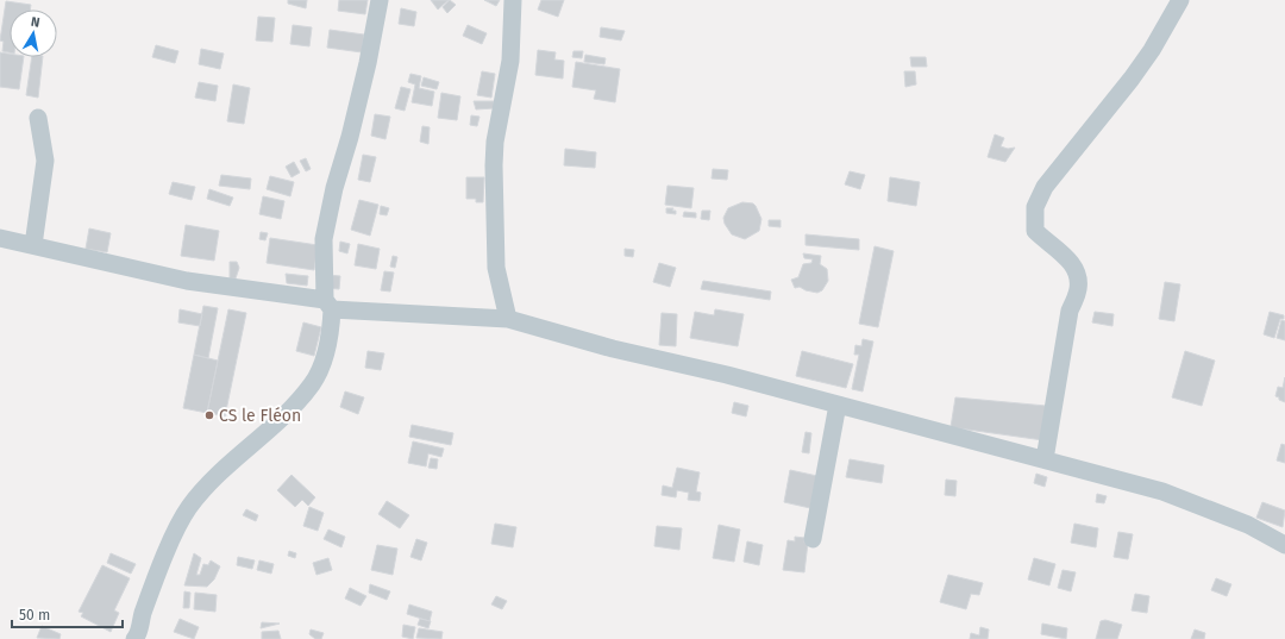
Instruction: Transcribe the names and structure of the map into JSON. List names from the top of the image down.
{
  "places": ["CS le Fléon"],
  "scale_bar": "50 m",
  "north": "top"
}
